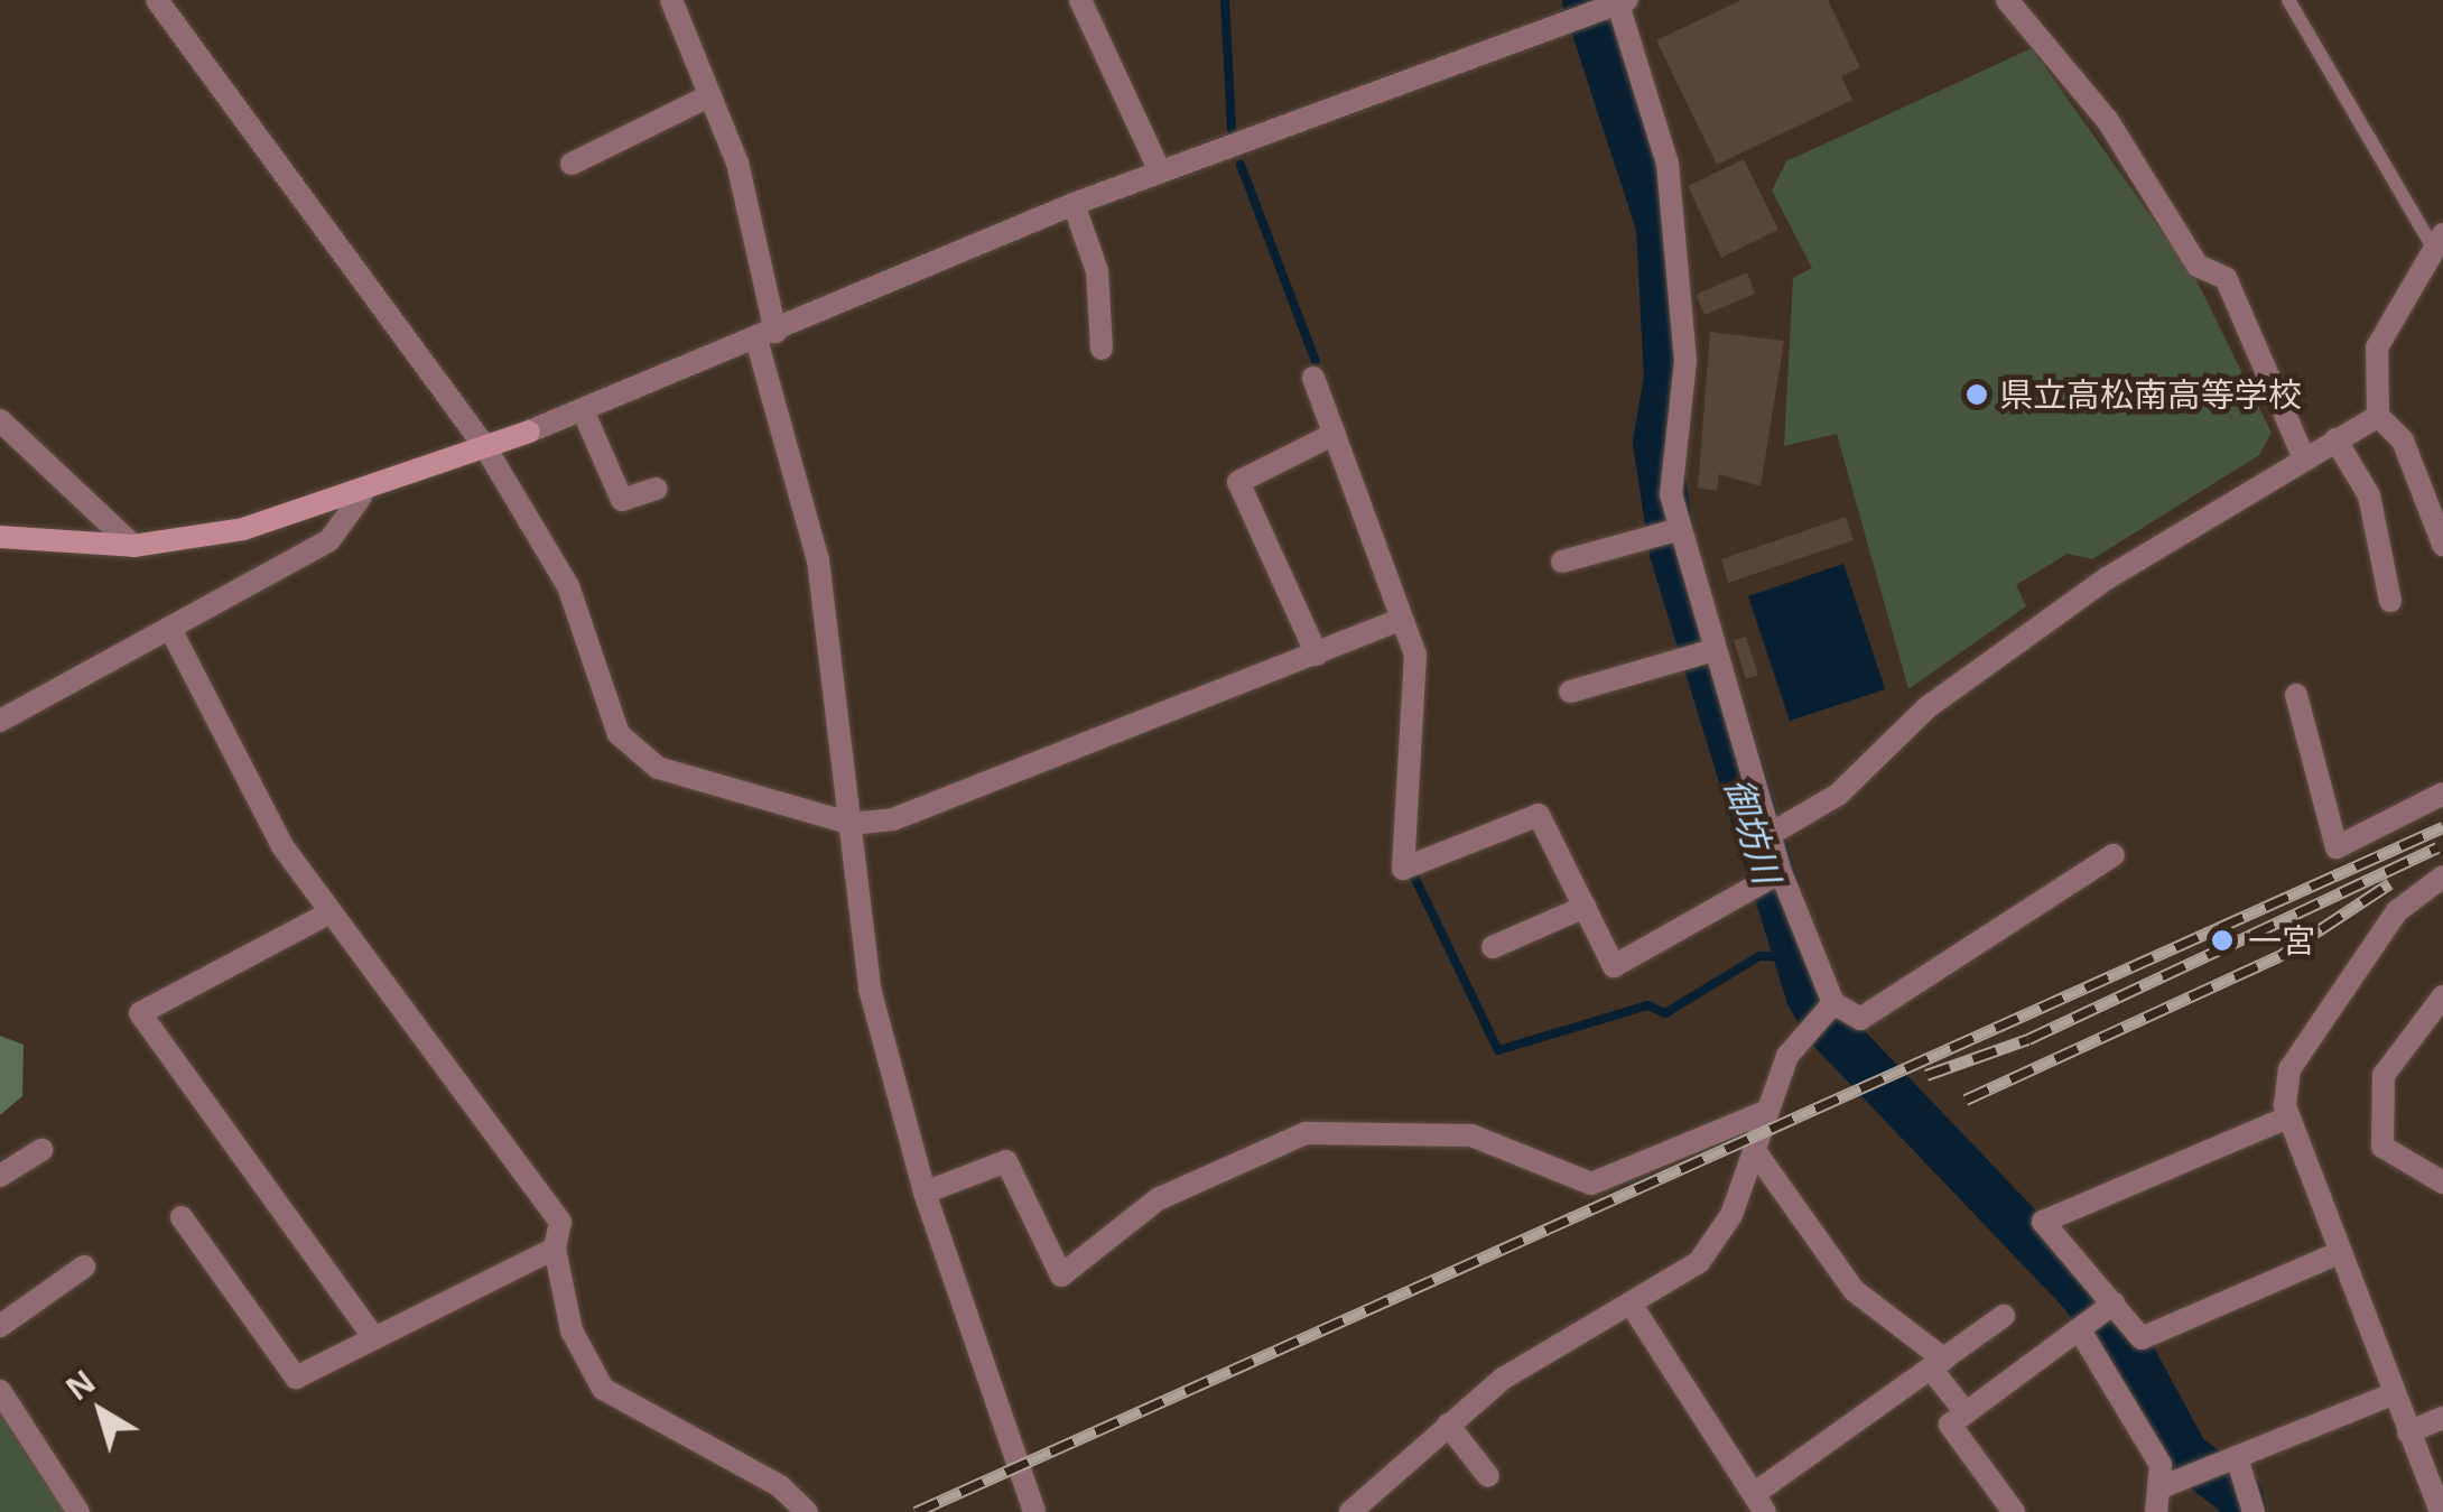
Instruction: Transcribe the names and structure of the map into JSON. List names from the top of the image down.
{
  "water": ["御坊川"],
  "places": ["県立高松南高等学校", "一宮"],
  "north": "top left"
}
